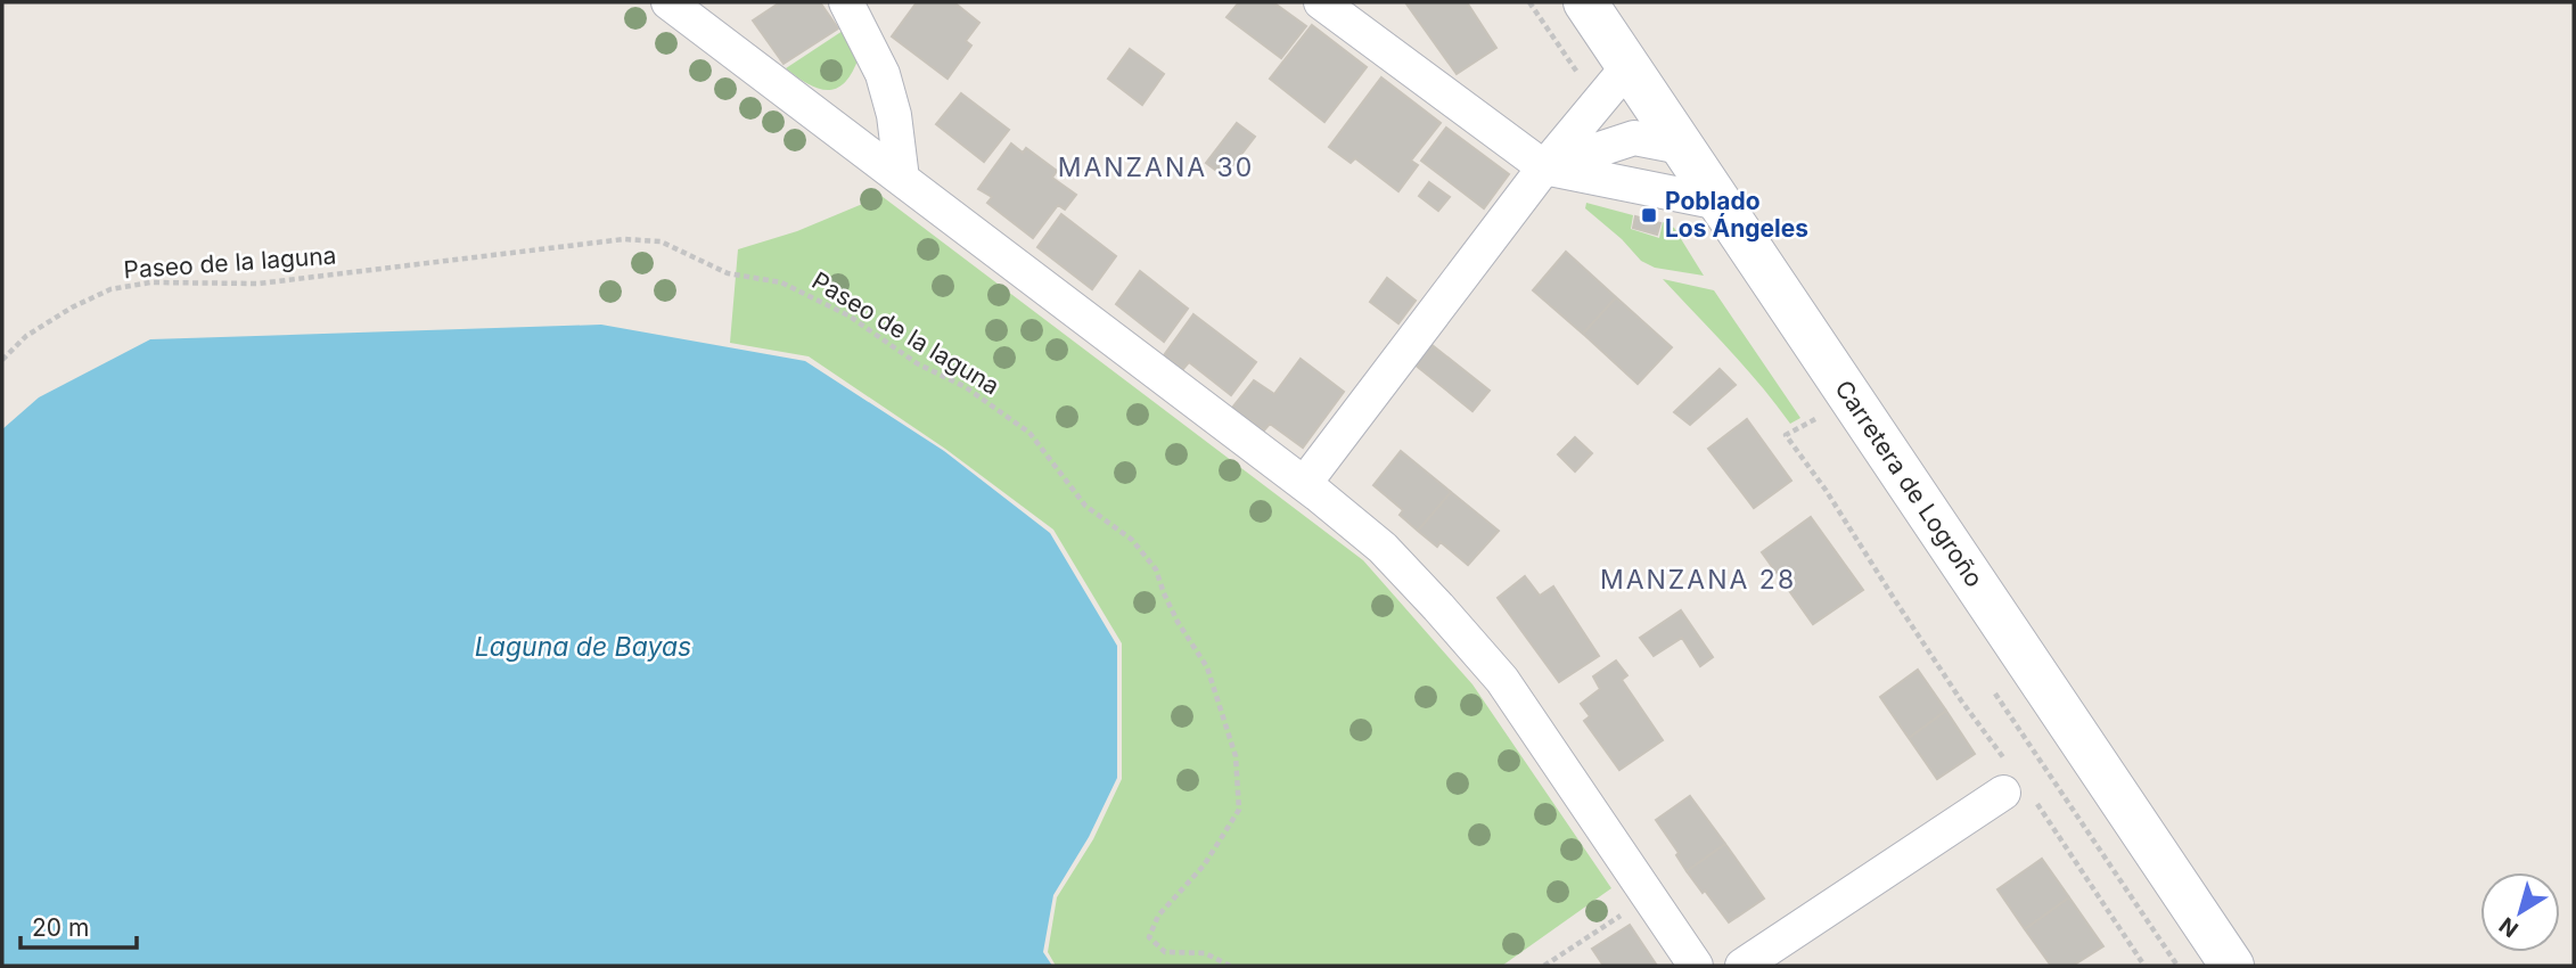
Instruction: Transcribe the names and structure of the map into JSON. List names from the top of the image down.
{
  "streets": {
    "main road": ["Carretera de Logroño"],
    "path": ["Paseo de la laguna"]
  },
  "districts": ["MANZANA 30", "MANZANA 28"],
  "water": ["Laguna de Bayas"],
  "places": {
    "transit": ["Poblado Los Ángeles"]
  },
  "scale_bar": "20 m",
  "north": "bottom left"
}
